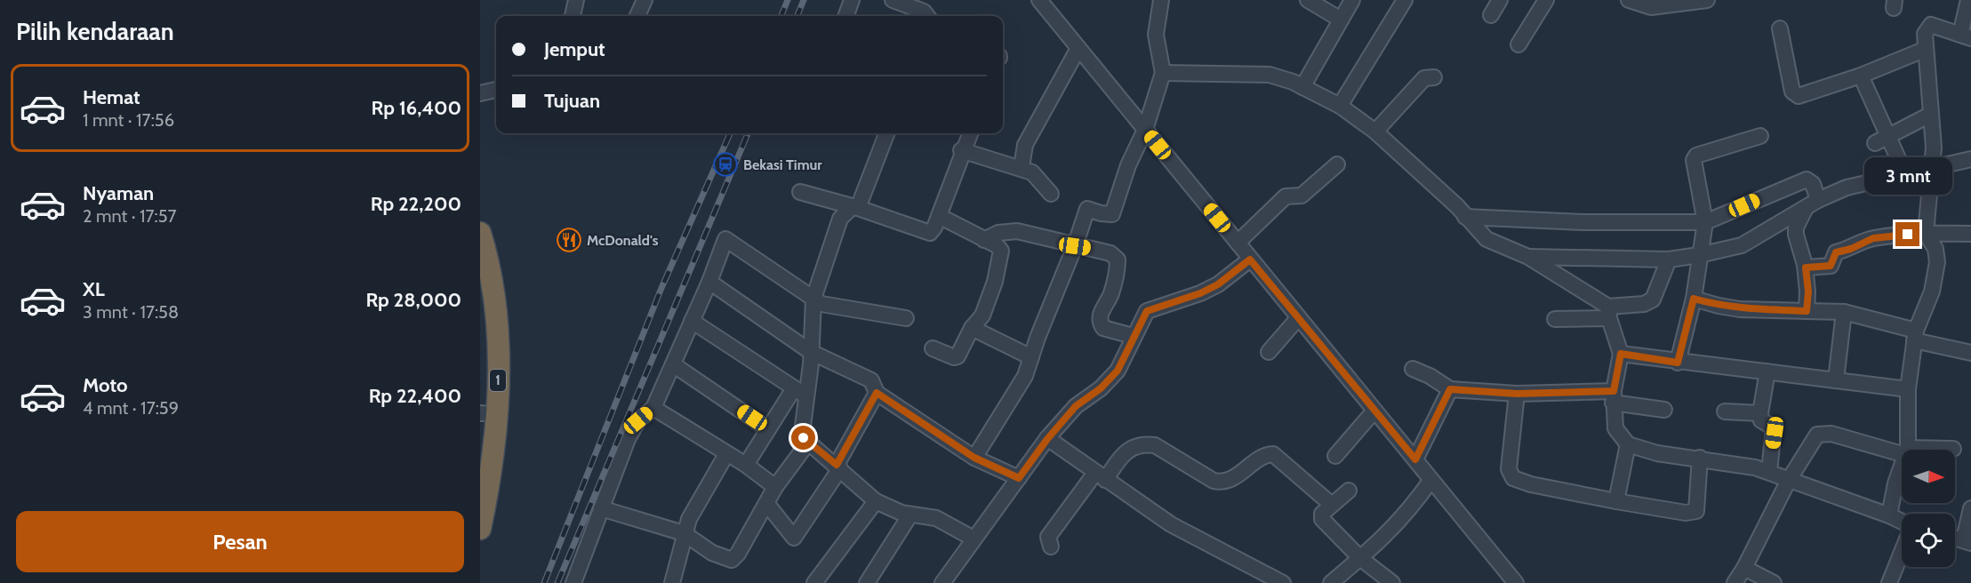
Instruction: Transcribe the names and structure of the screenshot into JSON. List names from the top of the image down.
{
  "streets": {
    "highway": ["1"]
  },
  "places": {
    "station": ["Bekasi Timur"],
    "restaurant": ["McDonald's"]
  },
  "north": "right",
  "page": {
    "heading": "Pilih kendaraan",
    "banner": ["Jemput", "Tujuan"],
    "list": [
      {
        "name": "Hemat",
        "note": "1 mnt · 17:56",
        "value": "Rp 16,400"
      },
      {
        "name": "Nyaman",
        "note": "2 mnt · 17:57",
        "value": "Rp 22,200"
      },
      {
        "name": "XL",
        "note": "3 mnt · 17:58",
        "value": "Rp 28,000"
      },
      {
        "name": "Moto",
        "note": "4 mnt · 17:59",
        "value": "Rp 22,400"
      }
    ],
    "bubble": "3 mnt",
    "buttons": "Pesan"
  }
}
